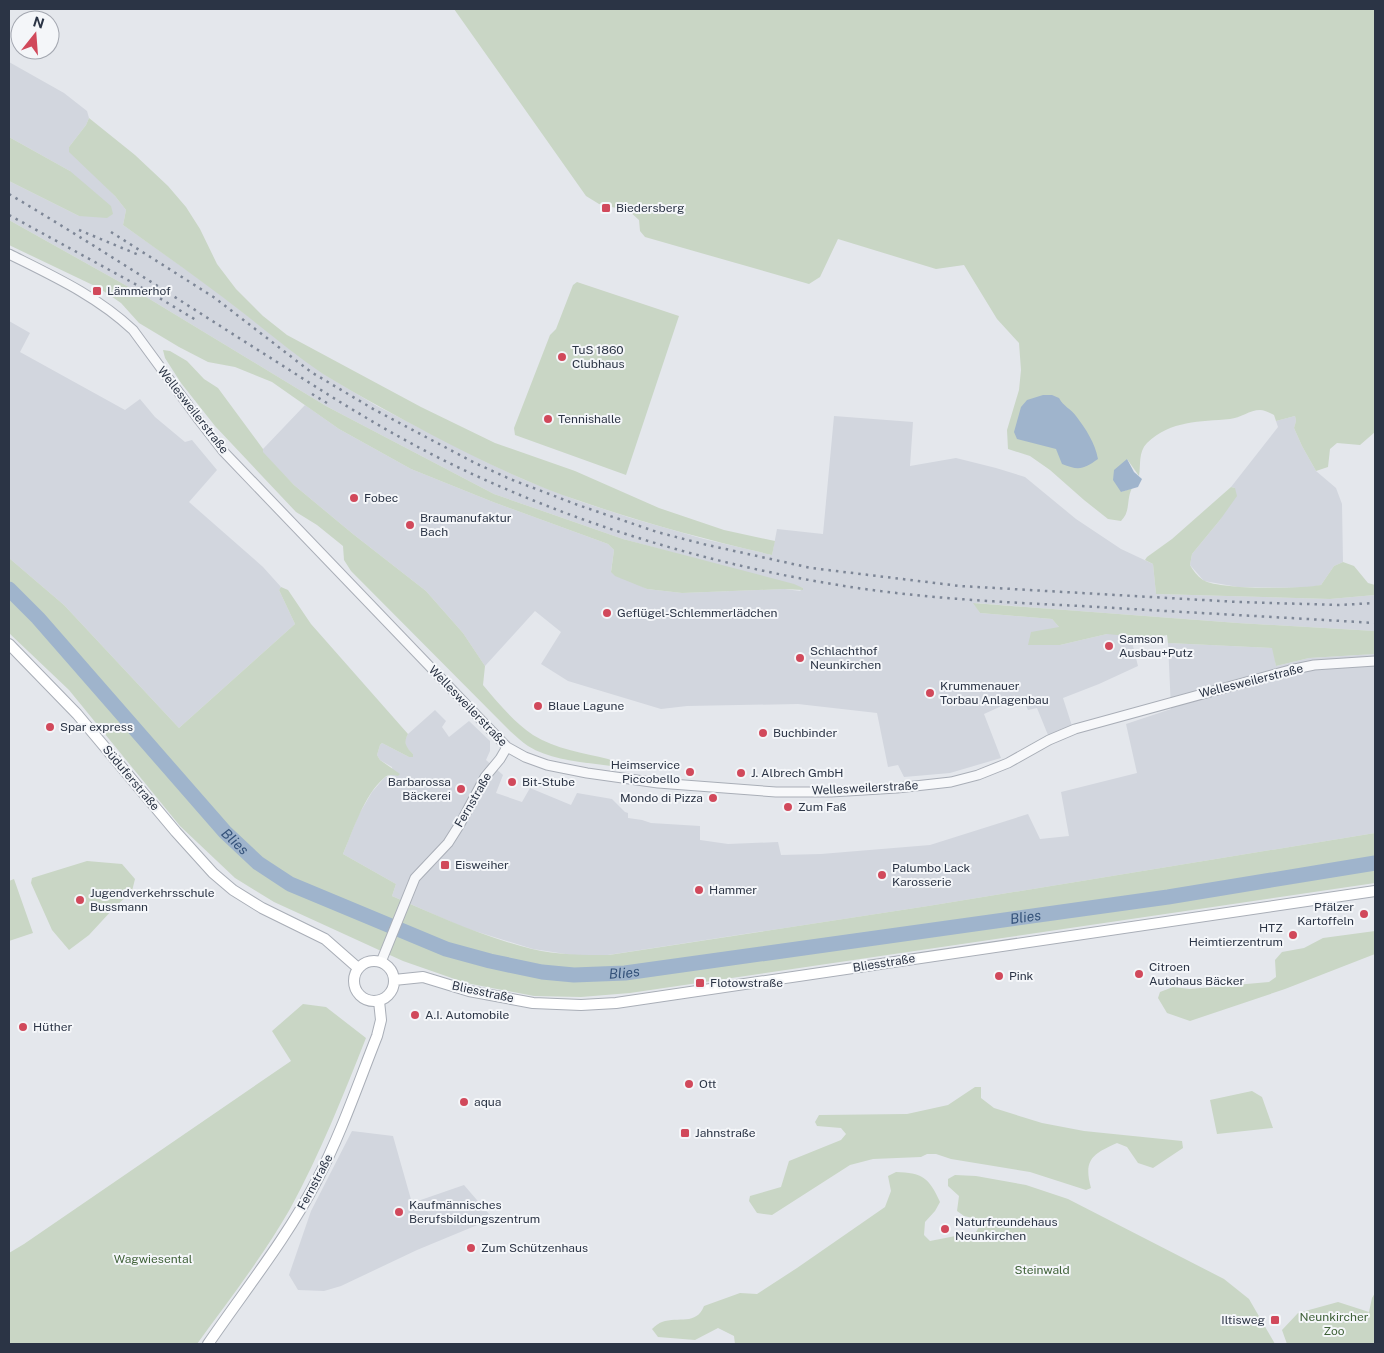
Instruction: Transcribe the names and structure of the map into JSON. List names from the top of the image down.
{
  "streets": {
    "main road": ["Süduferstraße", "Fernstraße", "Bliesstraße"],
    "street": ["Wellesweilerstraße"]
  },
  "crossings": [
    ["Wellesweilerstraße", "Fernstraße"],
    ["Süduferstraße", "Fernstraße"],
    ["Süduferstraße", "Bliesstraße"],
    ["Fernstraße", "Bliesstraße"]
  ],
  "water": ["Blies"],
  "parks": ["Wagwiesental", "Steinwald", "Neunkircher Zoo"],
  "places": {
    "transit": [
      "Biedersberg",
      "Lämmerhof",
      "Eisweiher",
      "Flotowstraße",
      "Jahnstraße",
      "Iltisweg"
    ],
    "other": [
      "TuS 1860 Clubhaus",
      "Tennishalle",
      "Fobec",
      "Braumanufaktur Bach",
      "Geflügel-Schlemmerlädchen",
      "Samson Ausbau+Putz",
      "Schlachthof Neunkirchen",
      "Krummenauer Torbau Anlagenbau",
      "Blaue Lagune",
      "Spar express",
      "Buchbinder",
      "Heimservice Piccobello",
      "J. Albrech GmbH",
      "Bit-Stube",
      "Barbarossa Bäckerei",
      "Mondo di Pizza",
      "Zum Faß",
      "Palumbo Lack Karosserie",
      "Hammer",
      "Jugendverkehrsschule Bussmann",
      "Pfälzer Kartoffeln",
      "HTZ Heimtierzentrum",
      "Citroen Autohaus Bäcker",
      "Pink",
      "A.I. Automobile",
      "Hüther",
      "Ott",
      "aqua",
      "Kaufmännisches Berufsbildungszentrum",
      "Naturfreundehaus Neunkirchen",
      "Zum Schützenhaus"
    ]
  },
  "north": "top"
}
